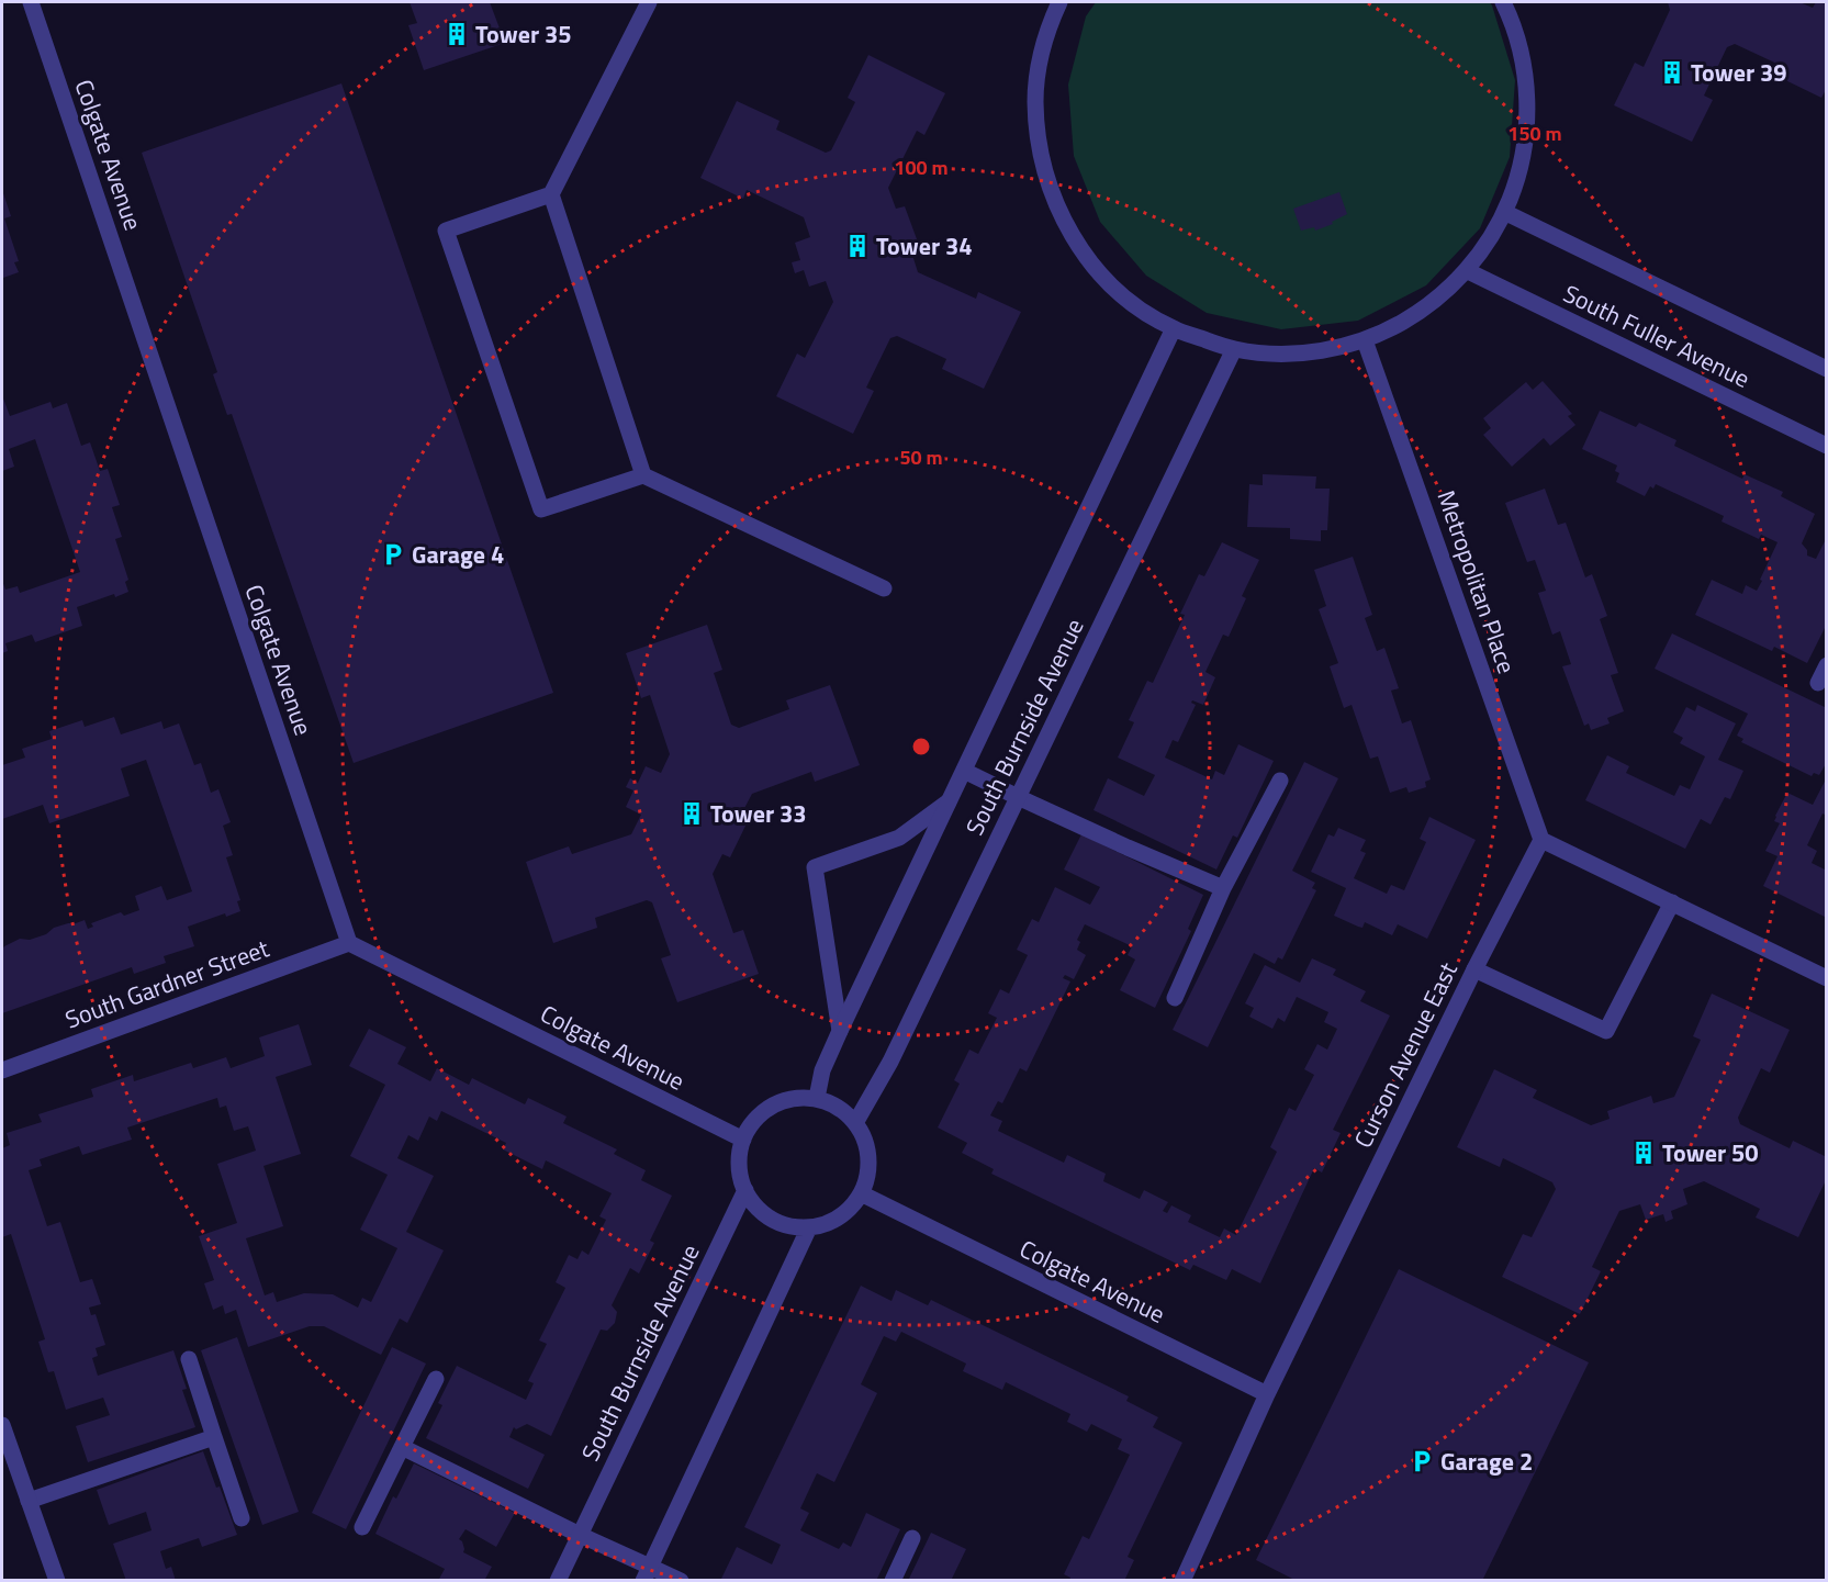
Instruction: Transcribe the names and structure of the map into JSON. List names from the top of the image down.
{
  "streets": {
    "street": [
      "Colgate Avenue",
      "South Fuller Avenue",
      "Metropolitan Place",
      "South Burnside Avenue",
      "South Gardner Street",
      "Curson Avenue East"
    ]
  },
  "crossings": [
    ["Colgate Avenue", "South Burnside Avenue"],
    ["Colgate Avenue", "South Gardner Street"],
    ["Colgate Avenue", "Curson Avenue East"],
    ["Metropolitan Place", "Curson Avenue East"]
  ],
  "places": {
    "building": [
      "Tower 35",
      "Tower 39",
      "Tower 34",
      "Tower 33",
      "Tower 50"
    ],
    "parking": ["Garage 4", "Garage 2"]
  },
  "rings": ["150 m", "100 m", "50 m"]
}
